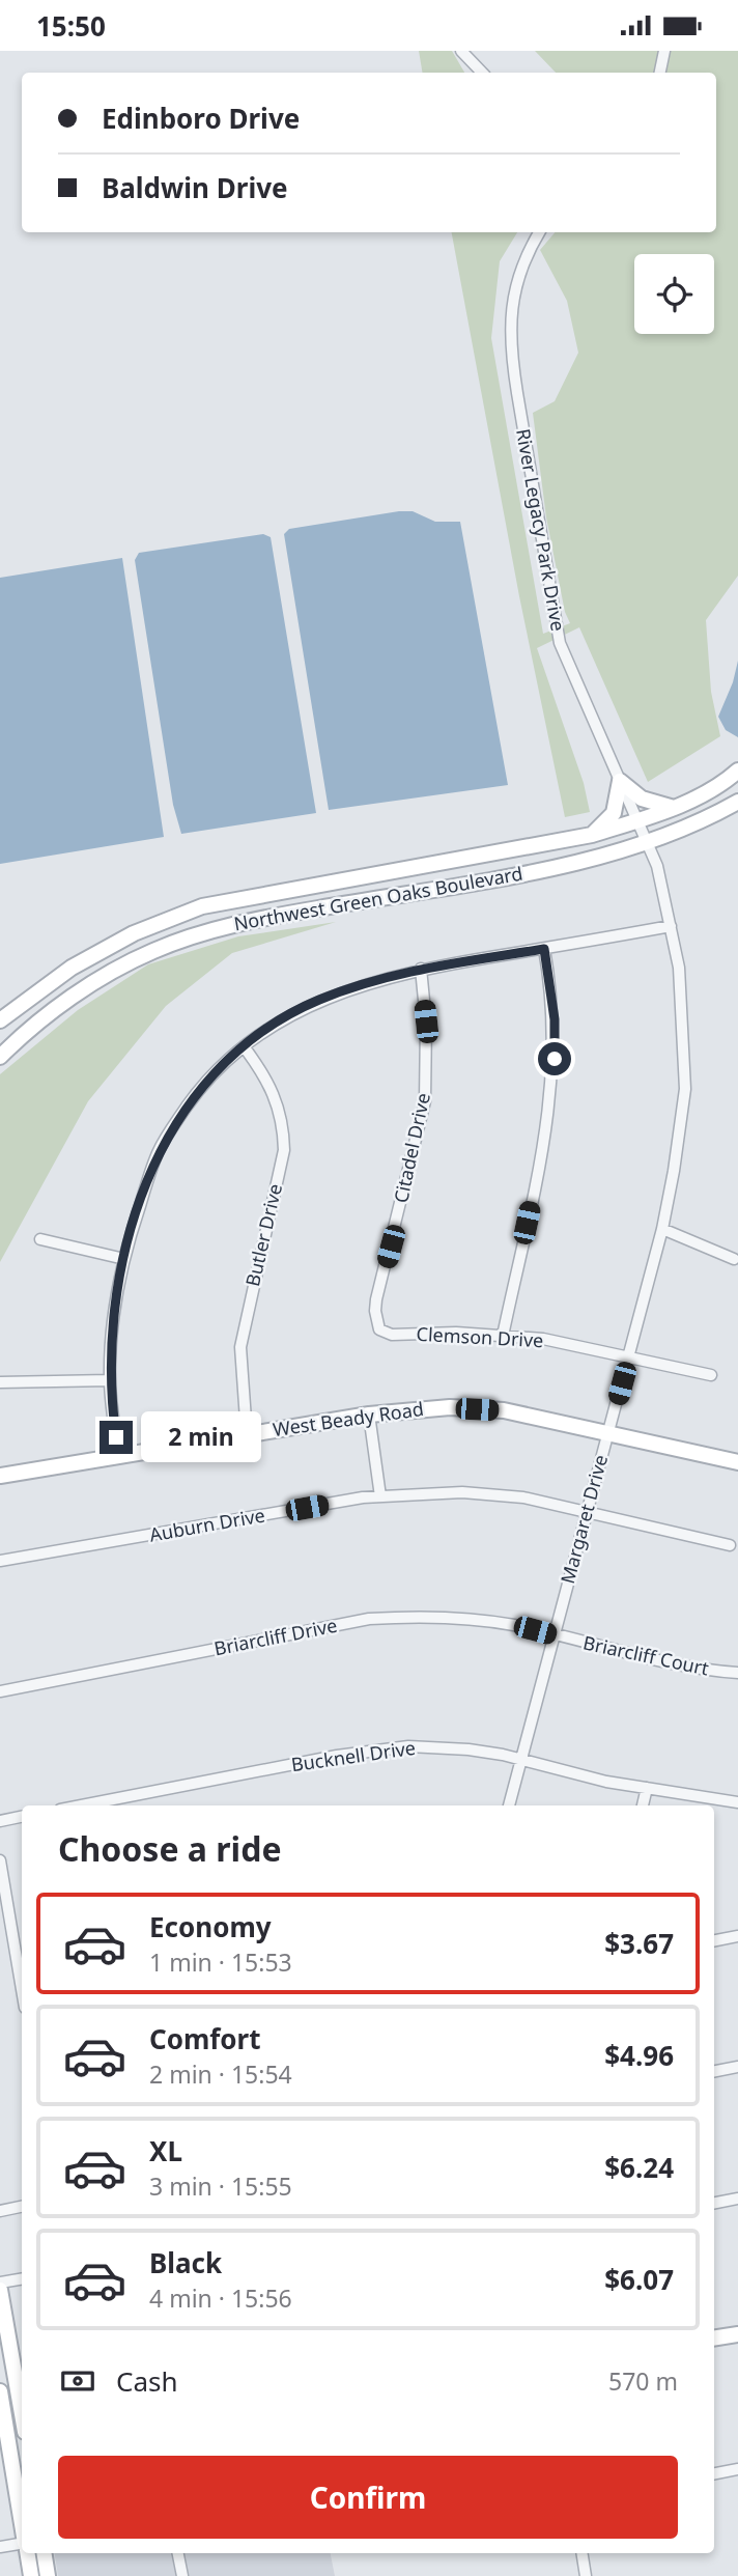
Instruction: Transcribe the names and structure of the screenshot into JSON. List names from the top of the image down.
{
  "streets": {
    "main road": ["Northwest Green Oaks Boulevard", "West Beady Road"],
    "street": [
      "River Legacy Park Drive",
      "Citadel Drive",
      "Butler Drive",
      "Clemson Drive",
      "Margaret Drive",
      "Auburn Drive",
      "Briarcliff Drive",
      "Briarcliff Court",
      "Bucknell Drive"
    ]
  },
  "crossings": [
    ["River Legacy Park Drive", "Northwest Green Oaks Boulevard"],
    ["River Legacy Park Drive", "Margaret Drive"],
    ["Northwest Green Oaks Boulevard", "Margaret Drive"],
    ["Citadel Drive", "Clemson Drive"],
    ["Butler Drive", "West Beady Road"],
    ["Clemson Drive", "Margaret Drive"],
    ["West Beady Road", "Margaret Drive"],
    ["Margaret Drive", "Auburn Drive"],
    ["Margaret Drive", "Briarcliff Drive"],
    ["Margaret Drive", "Briarcliff Court"],
    ["Margaret Drive", "Bucknell Drive"],
    ["Briarcliff Drive", "Briarcliff Court"]
  ],
  "page": {
    "status": "15:50",
    "banner": ["Edinboro Drive", "Baldwin Drive"],
    "bubble": "2 min",
    "heading": "Choose a ride",
    "list": [
      {
        "name": "Economy",
        "note": "1 min · 15:53",
        "value": "$3.67"
      },
      {
        "name": "Comfort",
        "note": "2 min · 15:54",
        "value": "$4.96"
      },
      {
        "name": "XL",
        "note": "3 min · 15:55",
        "value": "$6.24"
      },
      {
        "name": "Black",
        "note": "4 min · 15:56",
        "value": "$6.07"
      }
    ],
    "pay": ["Cash", "570 m"],
    "buttons": "Confirm"
  }
}
